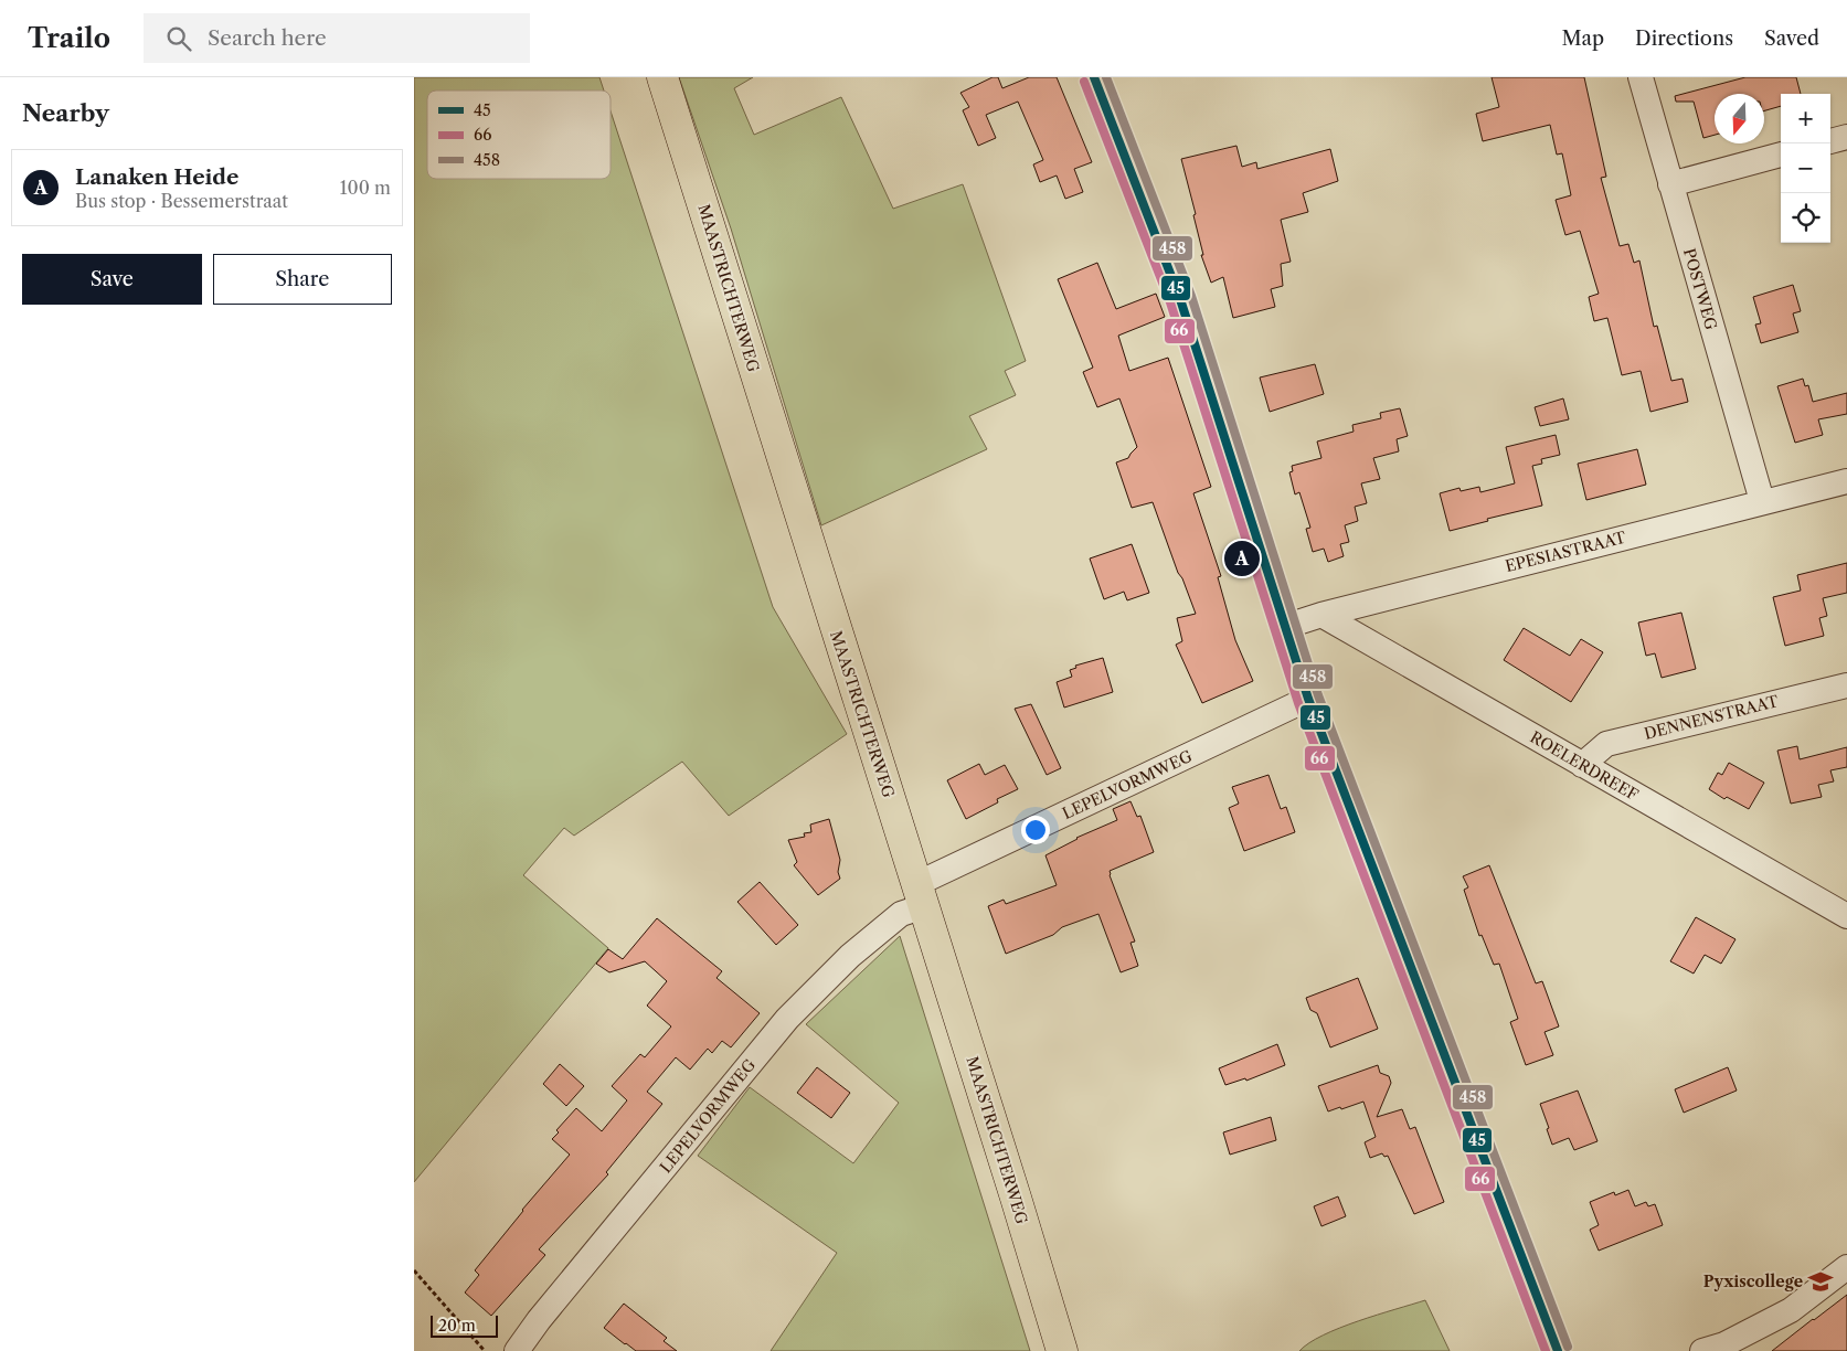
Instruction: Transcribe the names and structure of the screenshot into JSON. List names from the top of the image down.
{
  "streets": {
    "main road": ["MAASTRICHTERWEG"],
    "street": [
      "POSTWEG",
      "EPESIASTRAAT",
      "DENNENSTRAAT",
      "ROELERDREEF",
      "LEPELVORMWEG"
    ]
  },
  "crossings": [
    ["MAASTRICHTERWEG", "LEPELVORMWEG"],
    ["POSTWEG", "EPESIASTRAAT"],
    ["EPESIASTRAAT", "ROELERDREEF"],
    ["DENNENSTRAAT", "ROELERDREEF"]
  ],
  "places": {
    "school or university": ["Pyxiscollege"]
  },
  "lines": ["transit line 45", "transit line 458", "transit line 66"],
  "legend": ["45", "66", "458"],
  "scale_bar": "20 m",
  "north": "bottom",
  "page": {
    "header": "Trailo",
    "search": "Search here",
    "nav": ["Map", "Directions", "Saved"],
    "heading": "Nearby",
    "map_buttons": ["+", "−"],
    "list": [
      {
        "mark": "A",
        "name": "Lanaken Heide",
        "note": "Bus stop · Bessemerstraat",
        "value": "100 m"
      }
    ],
    "buttons": ["Save", "Share"],
    "pins": "A",
    "scale": "20 m"
  }
}
